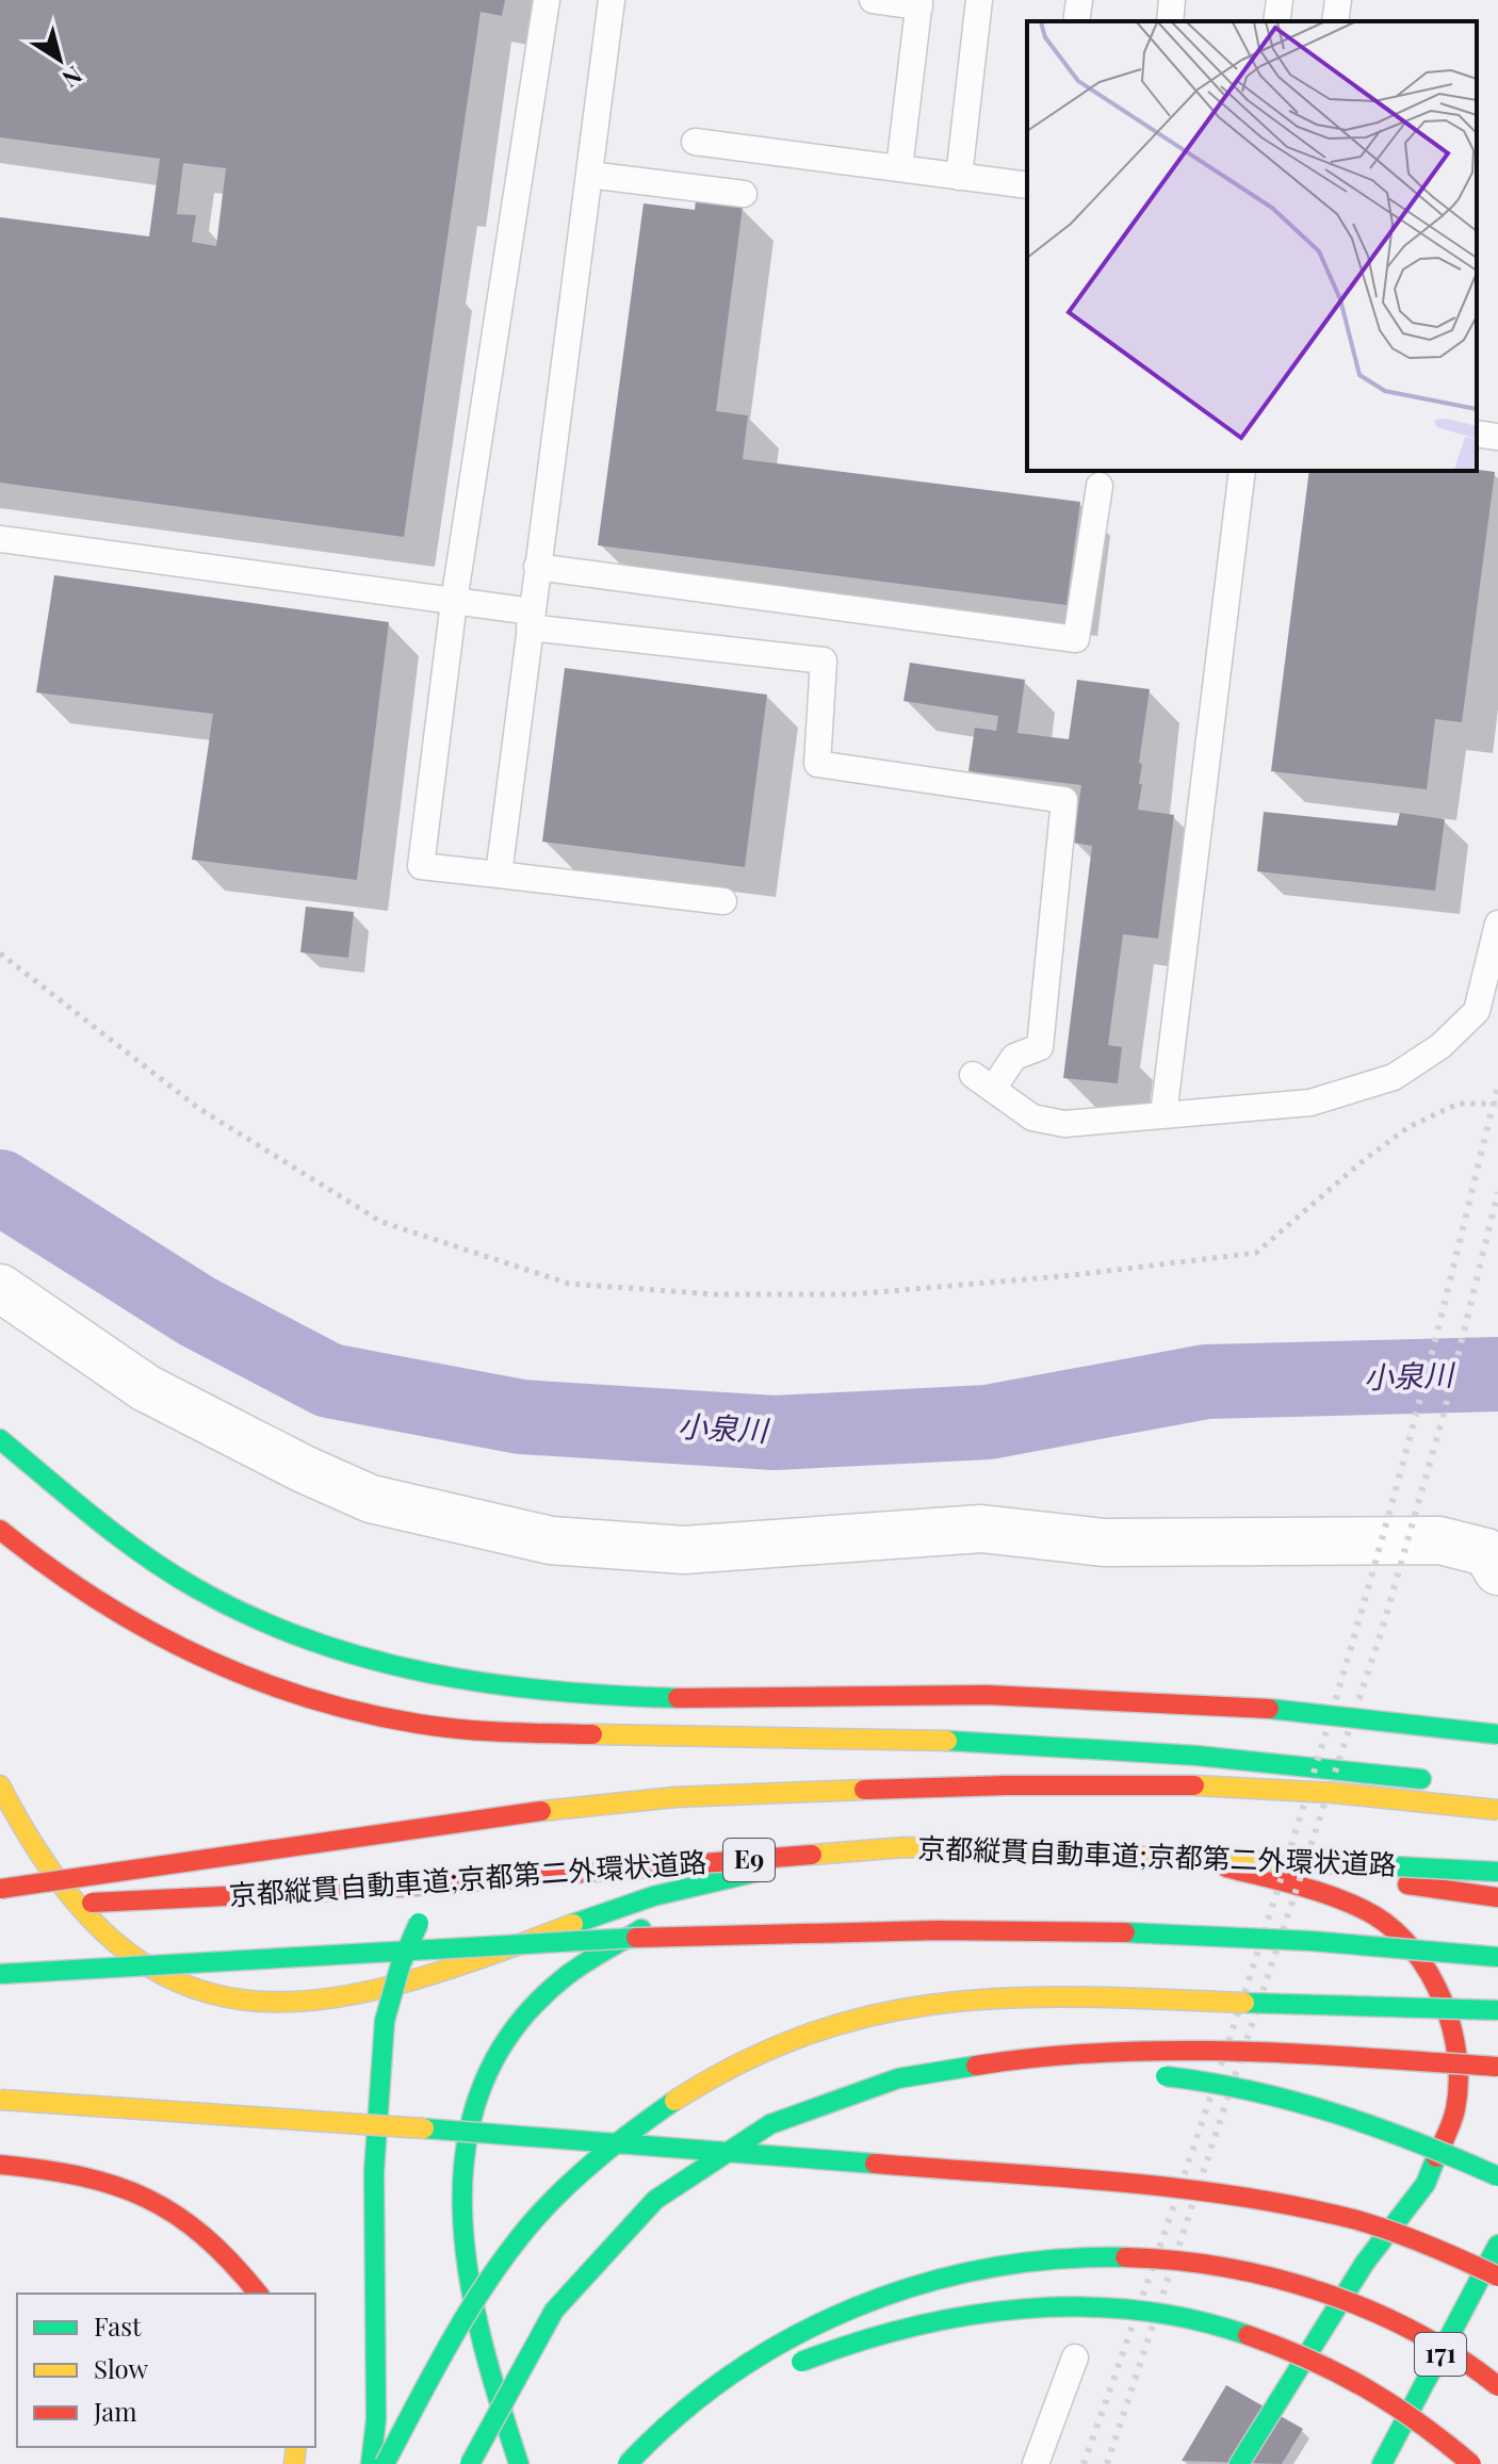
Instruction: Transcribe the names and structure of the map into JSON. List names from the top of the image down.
{
  "streets": {
    "highway": ["京都縦貫自動車道;京都第二外環状道路", "E9", "171"]
  },
  "water": ["小泉川"],
  "legend": ["Fast", "Slow", "Jam"],
  "north": "bottom right"
}
